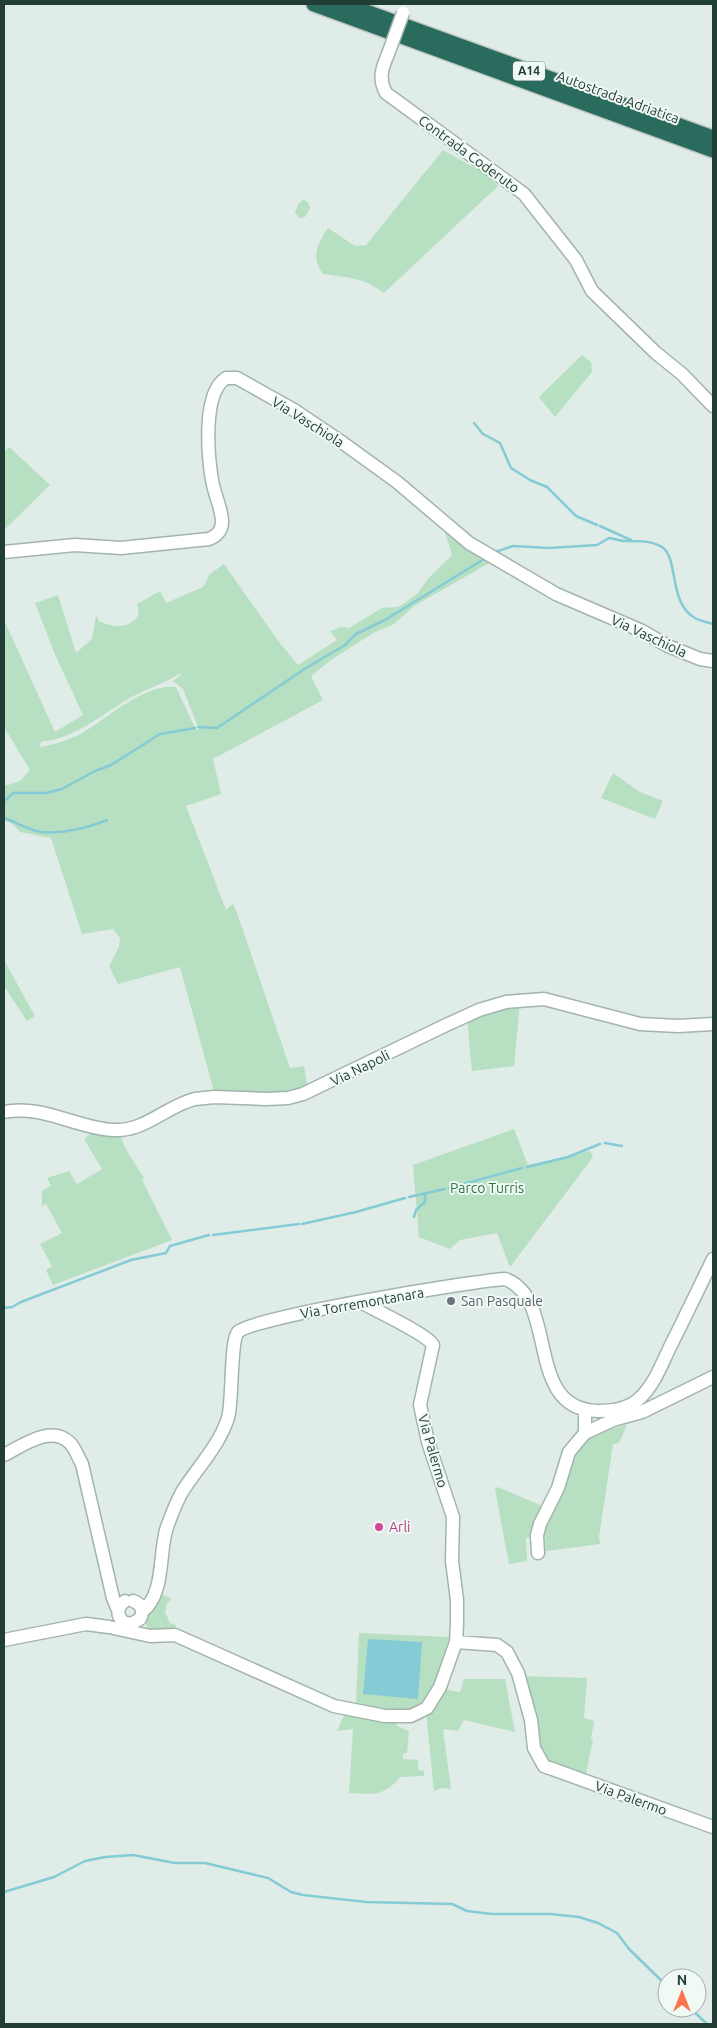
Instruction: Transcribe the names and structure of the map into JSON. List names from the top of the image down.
{
  "streets": {
    "highway": ["A14", "Autostrada Adriatica"],
    "street": [
      "Contrada Coderuto",
      "Via Vaschiola",
      "Via Napoli",
      "Via Torremontanara",
      "Via Palermo"
    ]
  },
  "crossings": [
    ["Via Torremontanara", "Via Palermo"]
  ],
  "parks": ["Parco Turris"],
  "places": ["San Pasquale", "Arli"],
  "north": "top"
}
